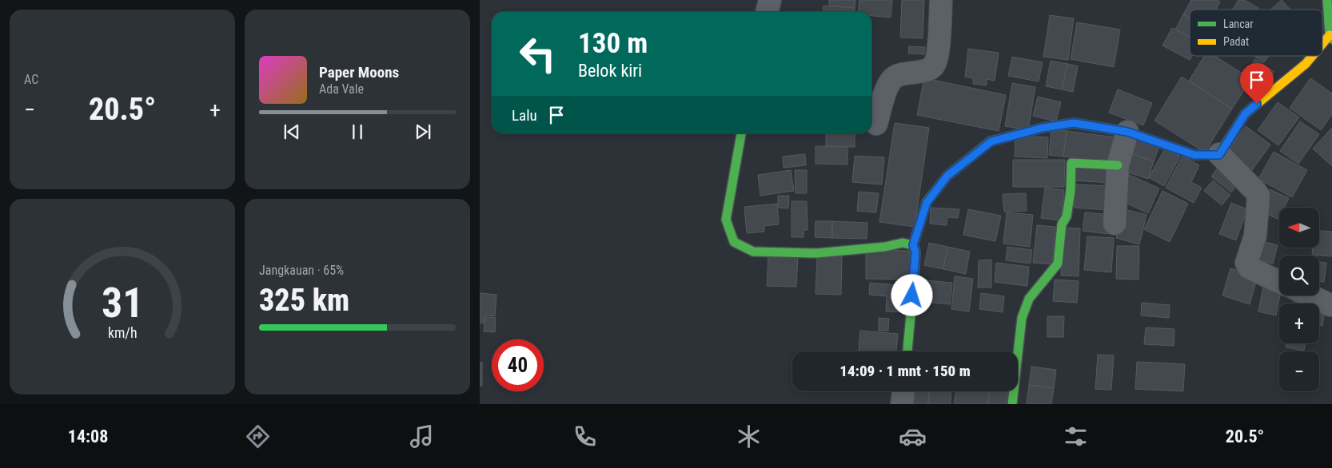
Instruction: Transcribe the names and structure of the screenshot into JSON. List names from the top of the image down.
{
  "legend": ["Lancar", "Padat"],
  "north": "left",
  "page": {
    "tile": [
      "AC",
      ["Jangkauan · 65%", "325 km"]
    ],
    "turn": ["130 m", "Belok kiri"],
    "song": ["Paper Moons", "Ada Vale"],
    "heat": ["−", "20.5°", "+"],
    "then": "Lalu",
    "map_buttons": ["+", "−"],
    "limit": "40",
    "trip": "14:09 · 1 mnt · 150 m",
    "tabs": ["14:08", "20.5°"],
    "gauge": ["31", "km/h"]
  }
}
